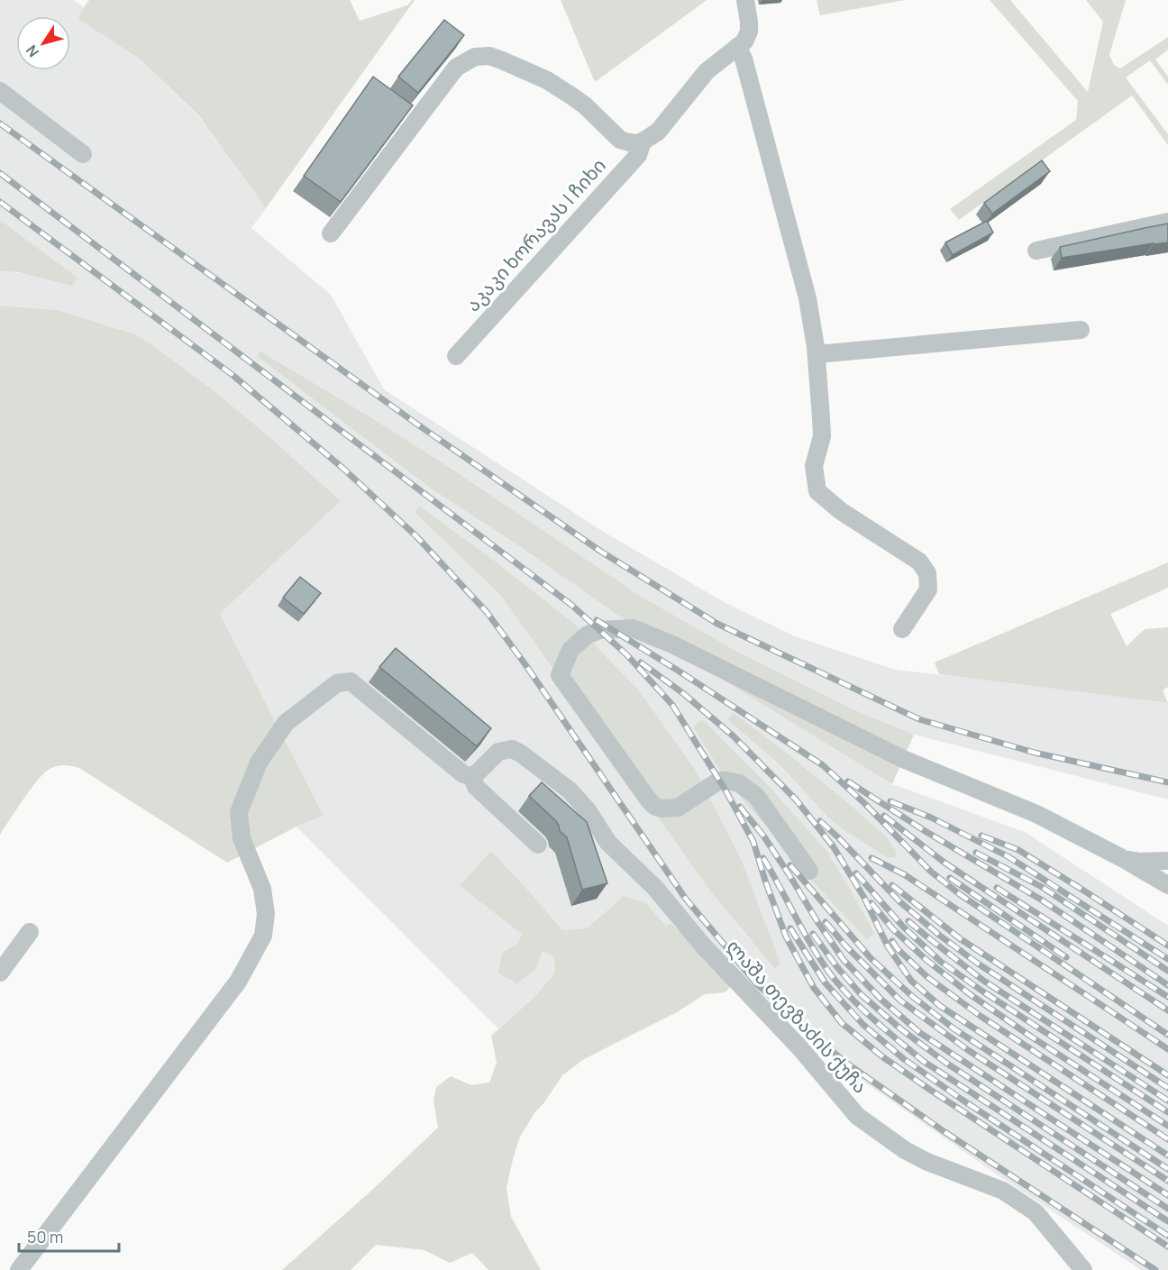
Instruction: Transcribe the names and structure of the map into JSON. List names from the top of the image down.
{
  "streets": {
    "street": ["აკაკი ხორავას I ჩიხი", "ლაშა თევზაძის ქუჩა"]
  },
  "scale_bar": "50 m",
  "north": "bottom left"
}
